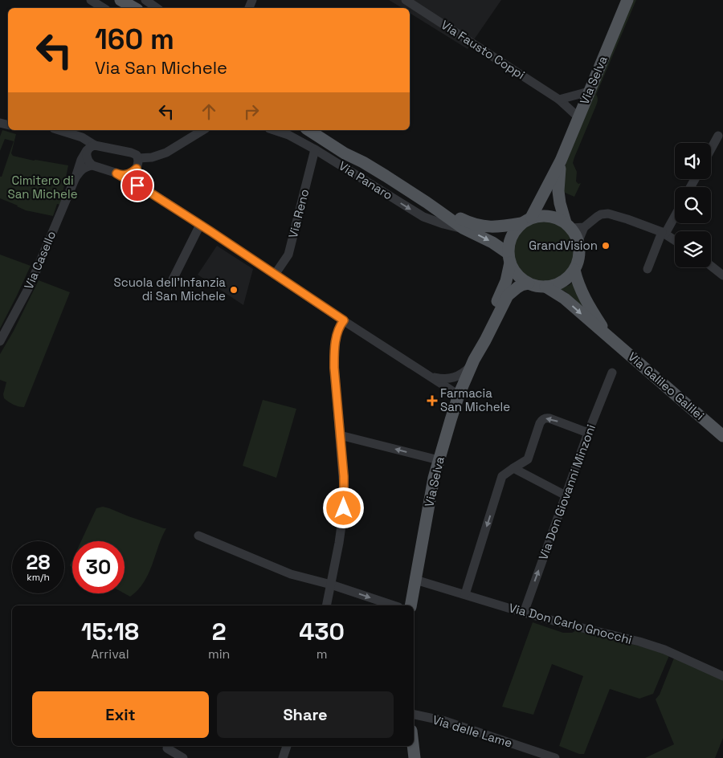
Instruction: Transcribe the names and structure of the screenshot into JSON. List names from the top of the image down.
{
  "streets": {
    "main road": ["Via Selva", "Via Galileo Galilei"],
    "street": [
      "Via Fausto Coppi",
      "Via Panaro",
      "Via Reno",
      "Via Casello",
      "Via Don Giovanni Minzoni",
      "Via Don Carlo Gnocchi",
      "Via delle Lame"
    ]
  },
  "crossings": [
    ["Via Fausto Coppi", "Via Selva"],
    ["Via Selva", "Via Galileo Galilei"],
    ["Via Selva", "Via Don Carlo Gnocchi"],
    ["Via Panaro", "Via Reno"],
    ["Via Don Giovanni Minzoni", "Via Don Carlo Gnocchi"]
  ],
  "one_way": ["Via Panaro"],
  "parks": ["Cimitero di San Michele"],
  "places": {
    "other": ["GrandVision", "Scuola dell'Infanzia di San Michele"],
    "health": ["Farmacia San Michele"]
  },
  "page": {
    "turn": ["160 m", "Via San Michele"],
    "speed": "28 km/h",
    "limit": "30",
    "eta": [
      "15:18",
      "Arrival",
      "2",
      "min",
      "430",
      "m"
    ],
    "buttons": ["Exit", "Share"]
  }
}
